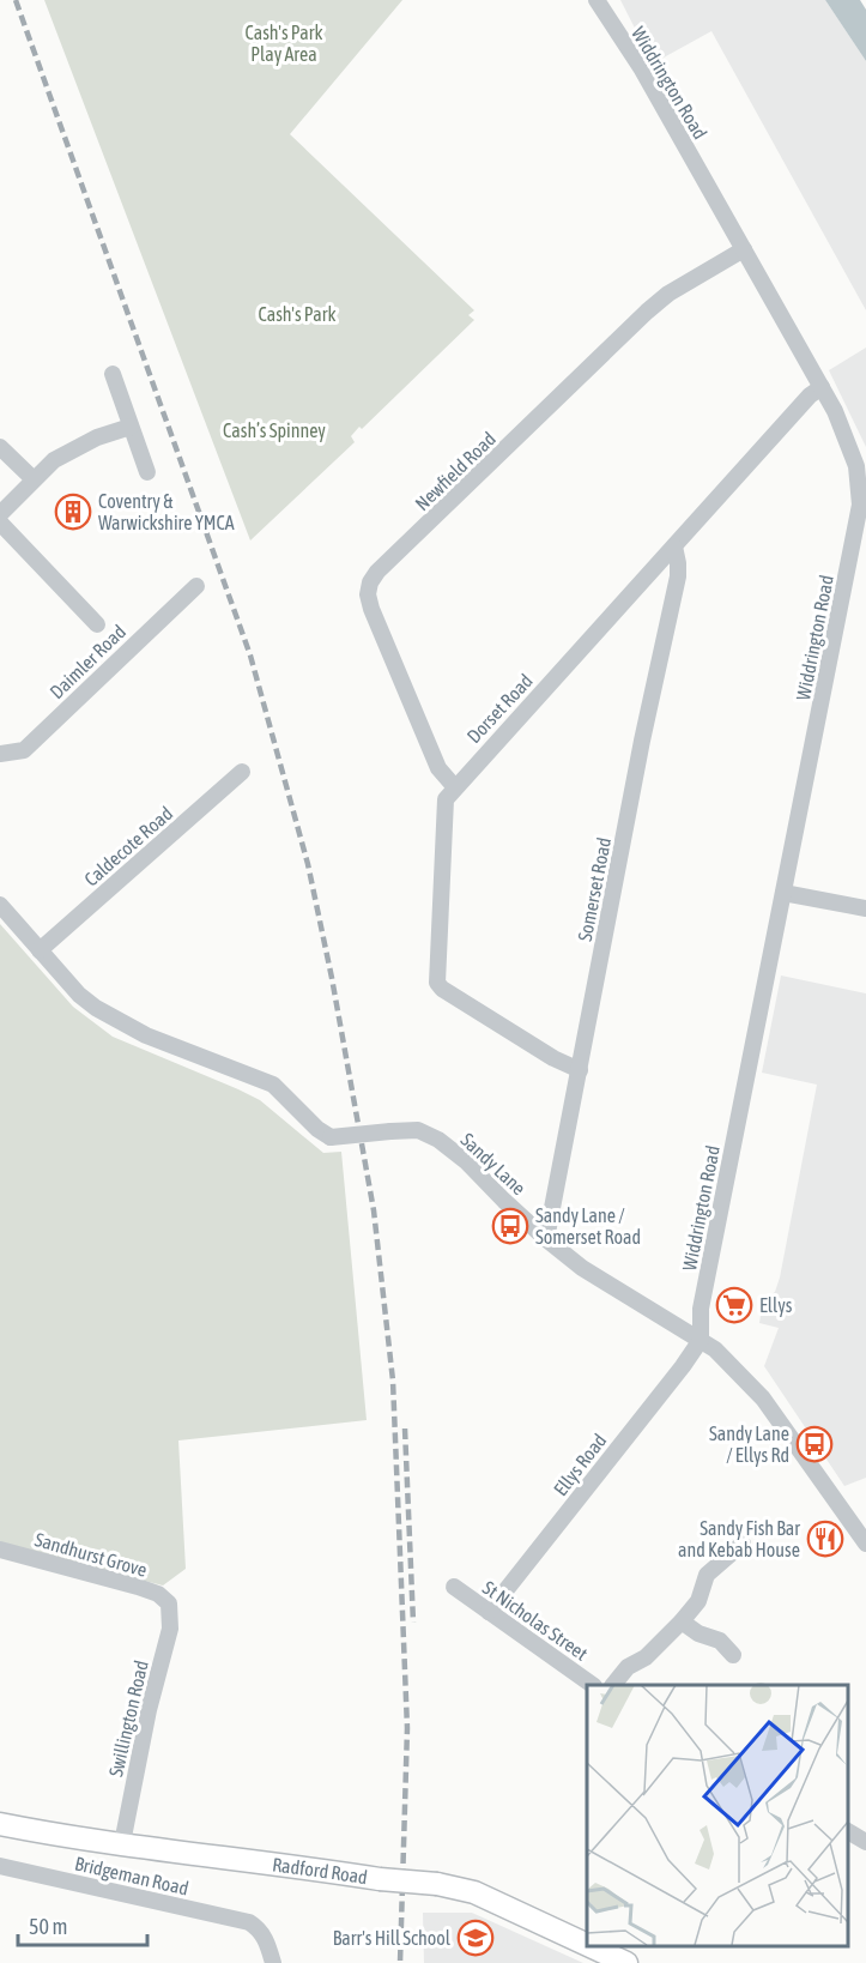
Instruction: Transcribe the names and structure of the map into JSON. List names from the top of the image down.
{
  "streets": {
    "main road": ["Radford Road"],
    "street": [
      "Widdrington Road",
      "Newfield Road",
      "Daimler Road",
      "Dorset Road",
      "Caldecote Road",
      "Somerset Road",
      "Sandy Lane",
      "Ellys Road",
      "Sandhurst Grove",
      "St Nicholas Street",
      "Swillington Road",
      "Bridgeman Road"
    ]
  },
  "crossings": [
    ["Widdrington Road", "Newfield Road"],
    ["Widdrington Road", "Dorset Road"],
    ["Widdrington Road", "Sandy Lane"],
    ["Widdrington Road", "Ellys Road"],
    ["Newfield Road", "Dorset Road"],
    ["Dorset Road", "Somerset Road"],
    ["Caldecote Road", "Sandy Lane"],
    ["Somerset Road", "Sandy Lane"],
    ["Sandy Lane", "Ellys Road"],
    ["Ellys Road", "St Nicholas Street"],
    ["Sandhurst Grove", "Swillington Road"],
    ["Swillington Road", "Radford Road"]
  ],
  "parks": ["Cash's Park Play Area", "Cash's Park", "Cash’s Spinney"],
  "places": {
    "building": ["Coventry & Warwickshire YMCA"],
    "bus stop": ["Sandy Lane / Somerset Road", "Sandy Lane / Ellys Rd"],
    "supermarket": ["Ellys"],
    "restaurant": ["Sandy Fish Bar and Kebab House"],
    "school or university": ["Barr's Hill School"]
  },
  "scale_bar": "50 m"
}
